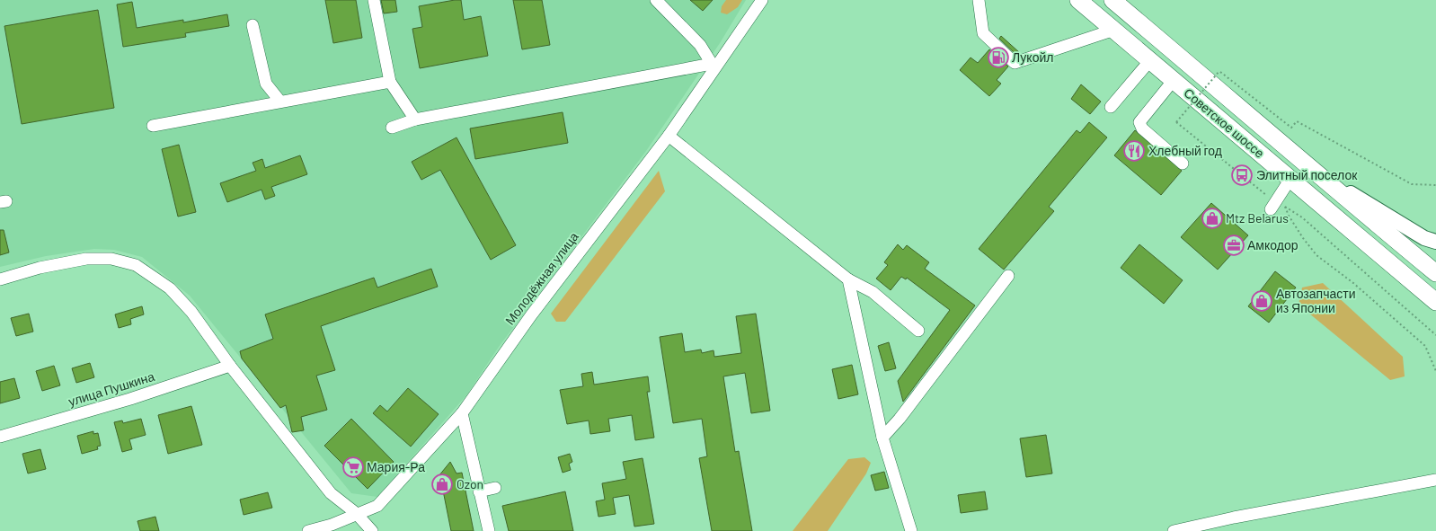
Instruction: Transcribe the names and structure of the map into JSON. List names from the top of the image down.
{
  "streets": {
    "highway": ["Советское шоссе"],
    "street": ["Молодёжная улица", "улица Пушкина"]
  },
  "places": {
    "fuel station": ["Лукойл"],
    "restaurant": ["Хлебный год"],
    "bus stop": ["Элитный поселок"],
    "shop": ["Mtz Belarus", "Автозапчасти из Японии", "Ozon"],
    "office": ["Амкодор"],
    "supermarket": ["Мария-Ра"]
  }
}
